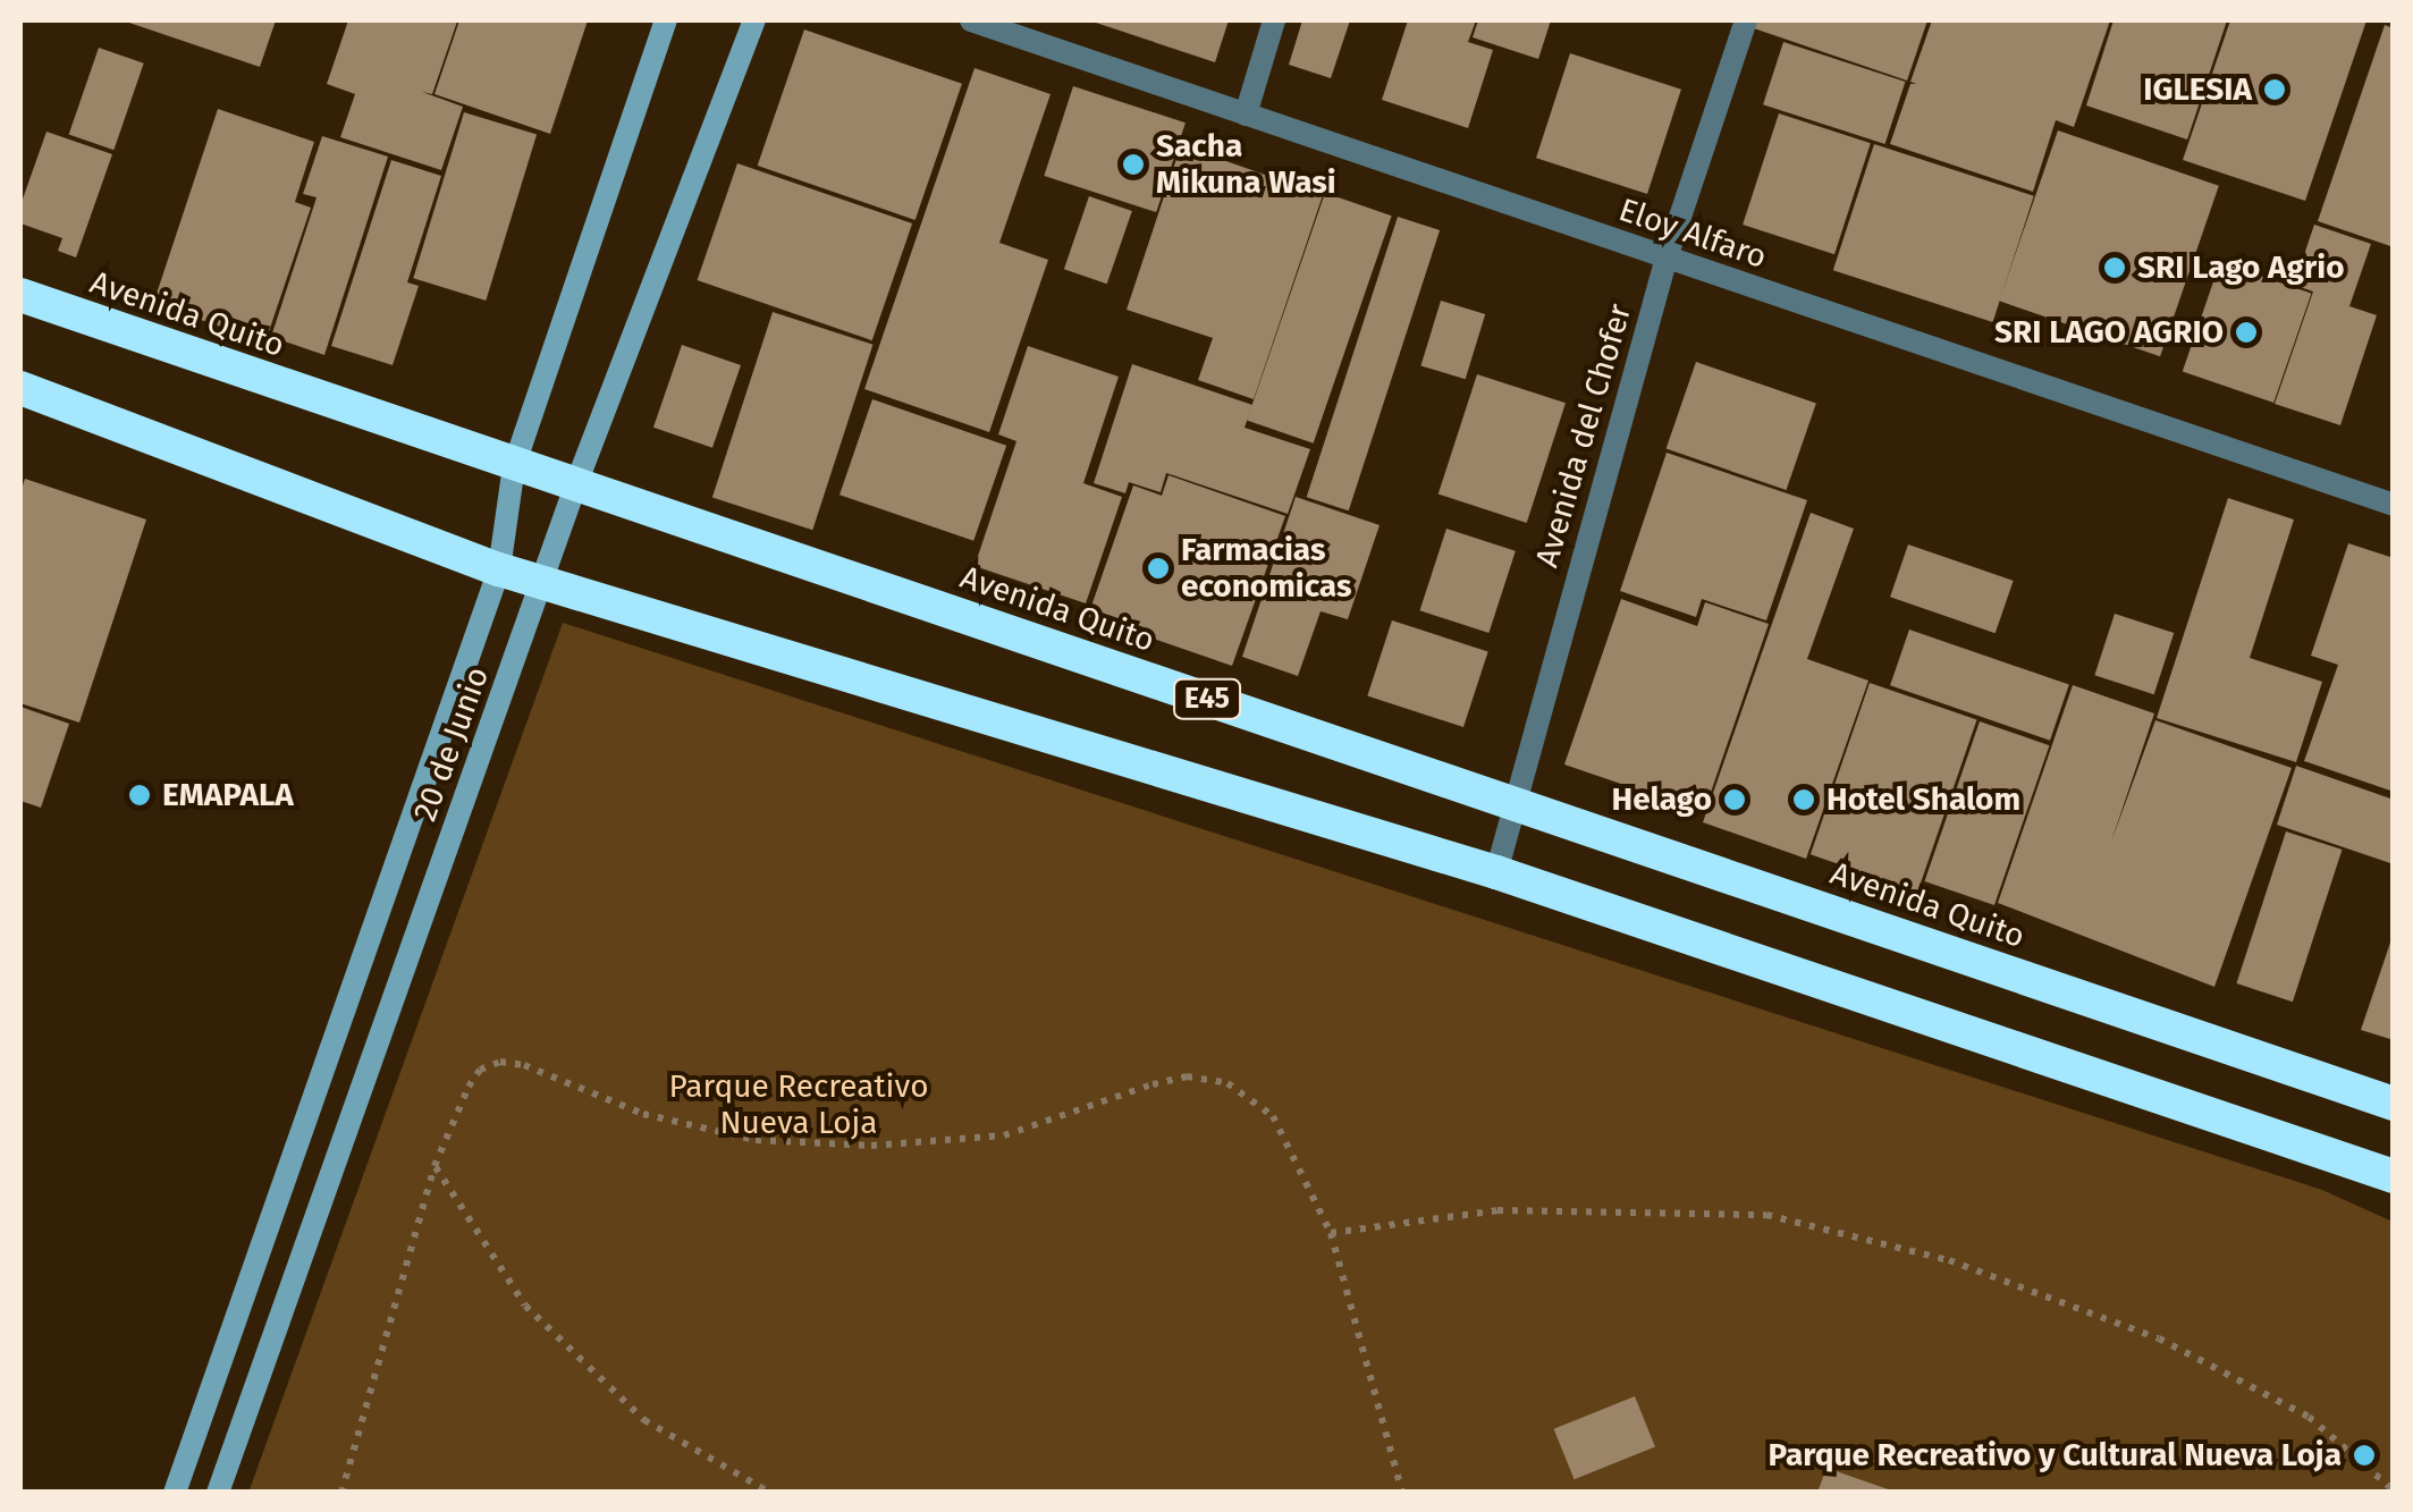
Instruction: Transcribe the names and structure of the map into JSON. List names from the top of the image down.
{
  "streets": {
    "highway": ["Avenida Quito", "E45"],
    "street": ["Eloy Alfaro", "Avenida del Chofer", "20 de Junio"]
  },
  "crossings": [
    ["Eloy Alfaro", "Avenida del Chofer"],
    ["Avenida Quito", "Avenida del Chofer"],
    ["Avenida Quito", "20 de Junio"]
  ],
  "parks": ["Parque Recreativo Nueva Loja"],
  "places": [
    "IGLESIA",
    "Sacha Mikuna Wasi",
    "SRI Lago Agrio",
    "SRI LAGO AGRIO",
    "Farmacias economicas",
    "EMAPALA",
    "Helago",
    "Hotel Shalom",
    "Parque Recreativo y Cultural Nueva Loja"
  ]
}
